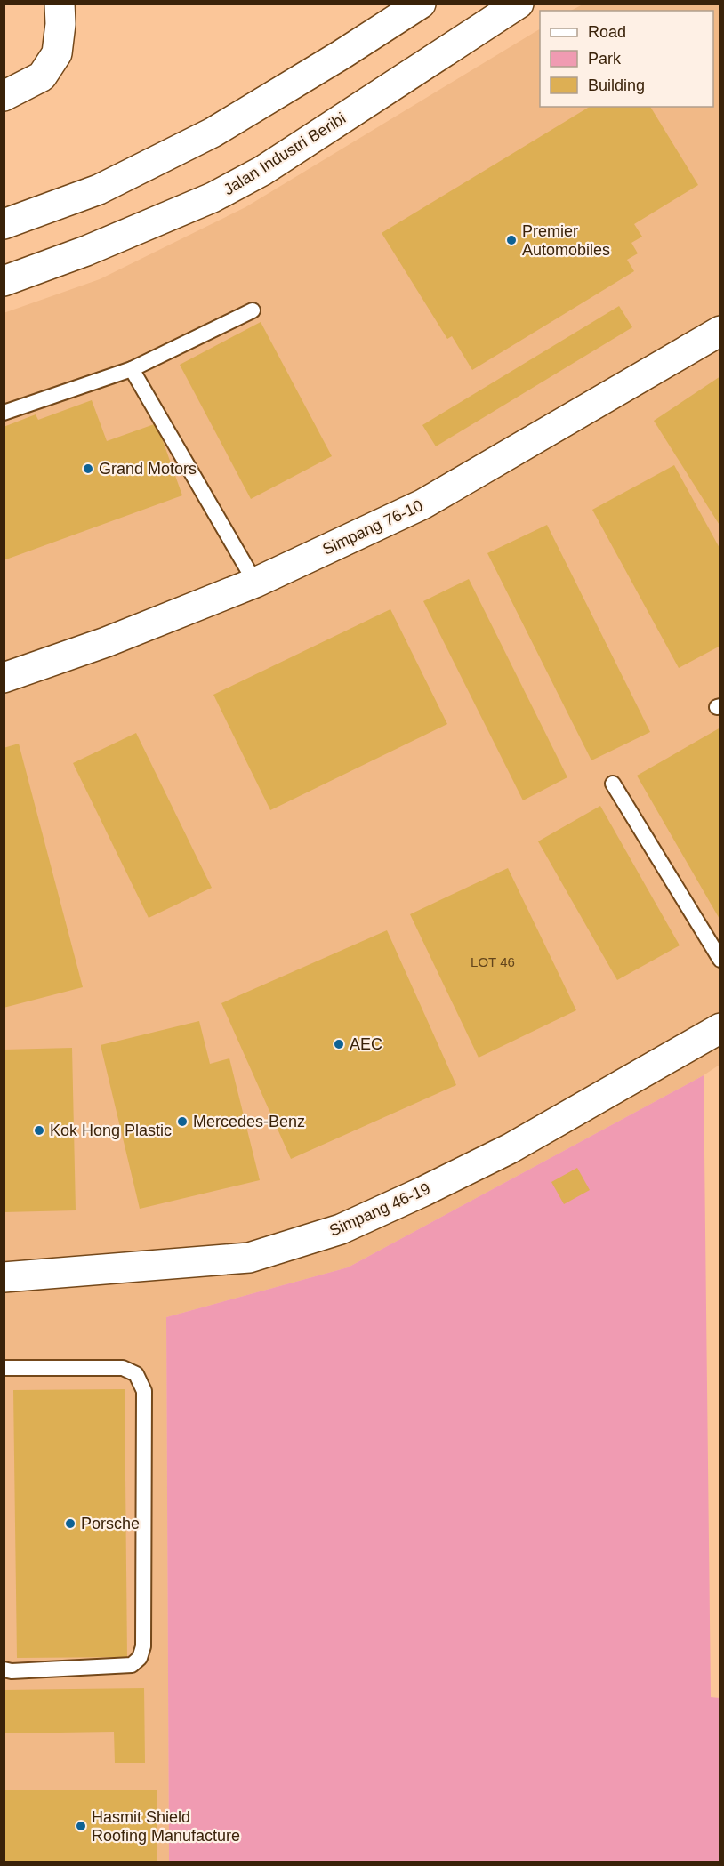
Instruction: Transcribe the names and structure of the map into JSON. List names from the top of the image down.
{
  "streets": {
    "street": ["Jalan Industri Beribi", "Simpang 76-10", "Simpang 46-19"]
  },
  "places": [
    "Premier Automobiles",
    "Grand Motors",
    "AEC",
    "Mercedes-Benz",
    "Kok Hong Plastic",
    "Porsche",
    "Hasmit Shield Roofing Manufacture"
  ],
  "house_numbers": ["LOT 46"],
  "legend": ["Road", "Park", "Building"]
}
